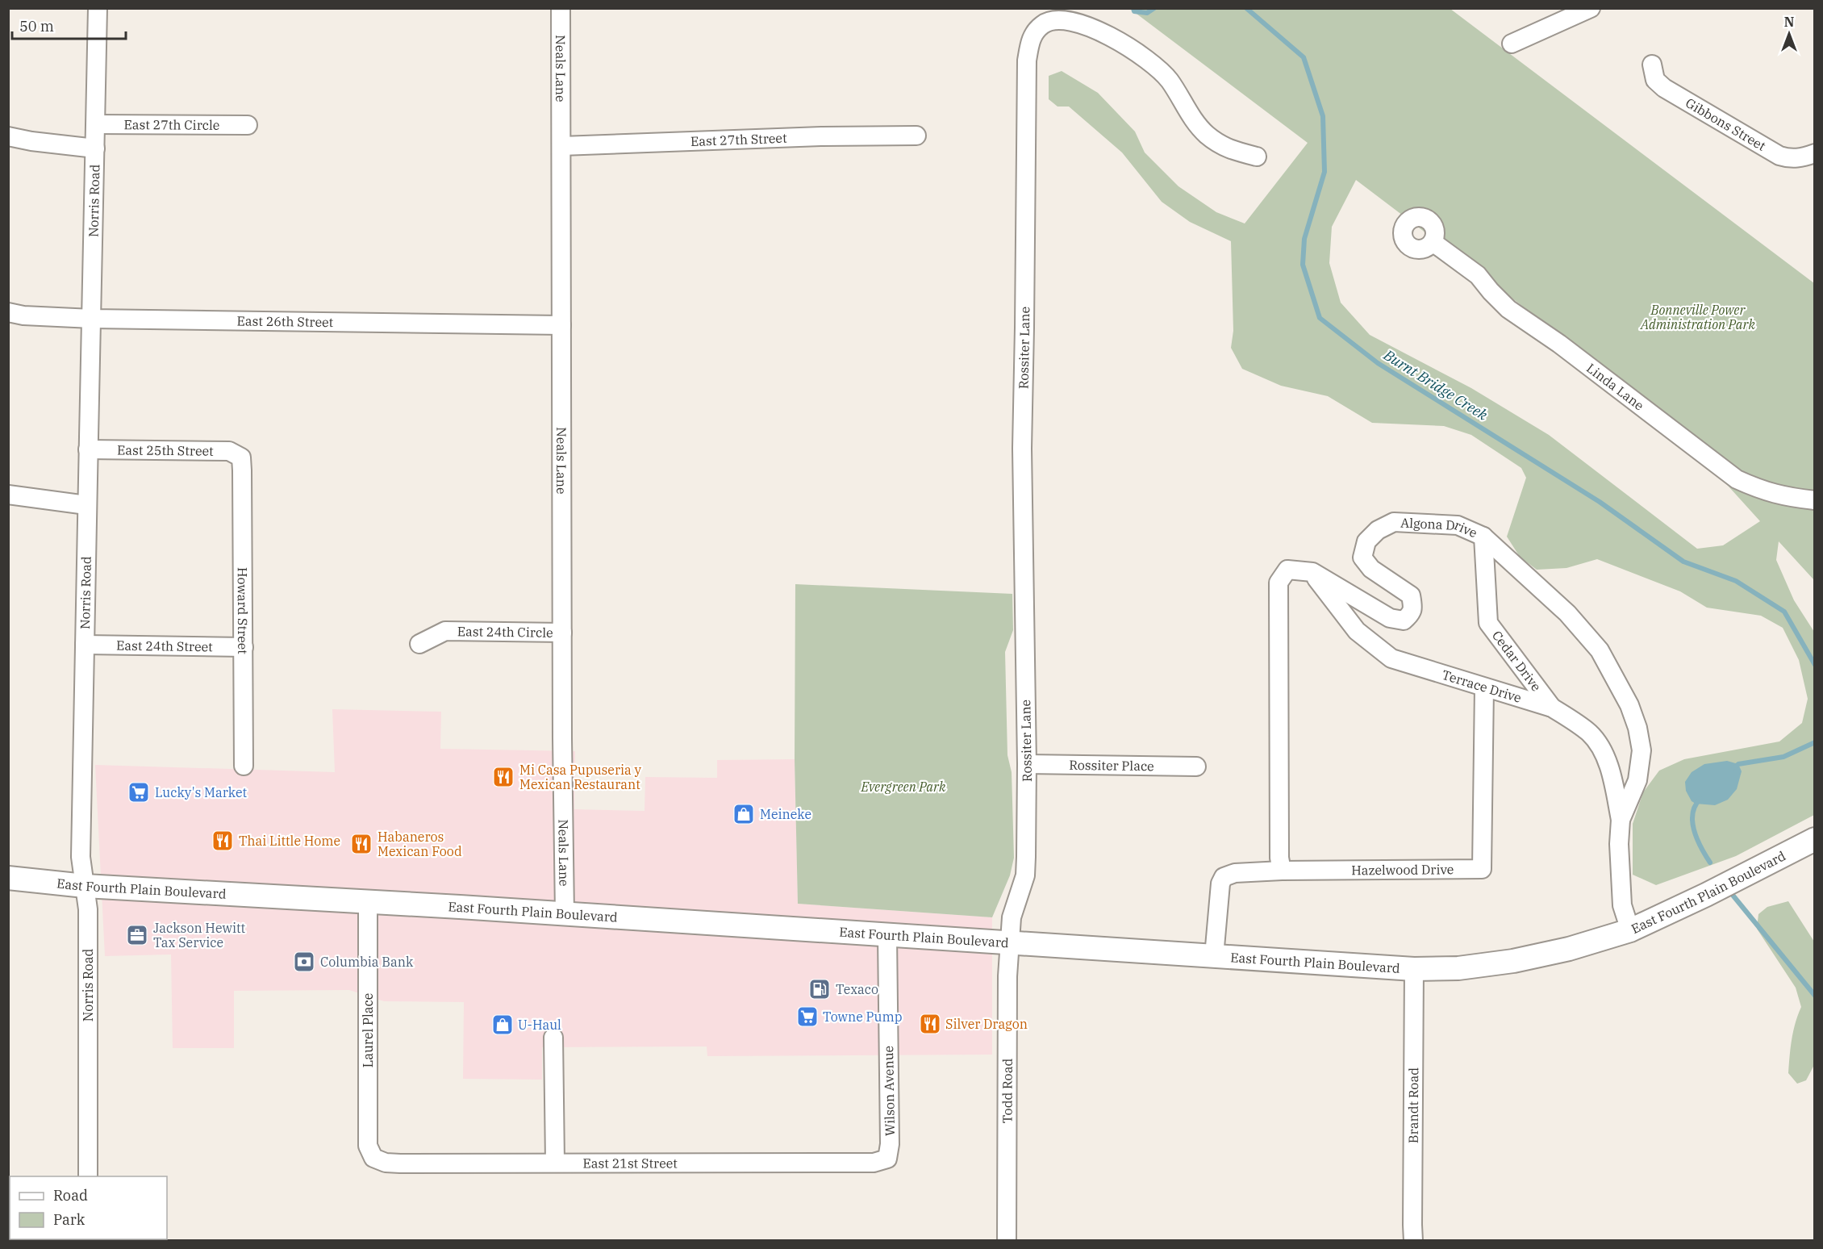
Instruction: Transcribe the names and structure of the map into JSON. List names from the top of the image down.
{
  "streets": {
    "main road": ["East Fourth Plain Boulevard"],
    "street": [
      "Neals Lane",
      "Gibbons Street",
      "East 27th Circle",
      "East 27th Street",
      "Norris Road",
      "East 26th Street",
      "Rossiter Lane",
      "Linda Lane",
      "East 25th Street",
      "Algona Drive",
      "Howard Street",
      "East 24th Circle",
      "East 24th Street",
      "Cedar Drive",
      "Terrace Drive",
      "Rossiter Place",
      "Hazelwood Drive",
      "Laurel Place",
      "Wilson Avenue",
      "Todd Road",
      "Brandt Road",
      "East 21st Street"
    ]
  },
  "crossings": [
    ["Neals Lane", "East 27th Street"],
    ["Neals Lane", "East 26th Street"],
    ["Neals Lane", "East 24th Circle"],
    ["Neals Lane", "East Fourth Plain Boulevard"],
    ["East 27th Circle", "Norris Road"],
    ["Norris Road", "East 26th Street"],
    ["Norris Road", "East 25th Street"],
    ["Norris Road", "East 24th Street"],
    ["Norris Road", "East Fourth Plain Boulevard"],
    ["Rossiter Lane", "Rossiter Place"],
    ["Rossiter Lane", "East Fourth Plain Boulevard"],
    ["Rossiter Lane", "Todd Road"],
    ["East 25th Street", "Howard Street"],
    ["Algona Drive", "Cedar Drive"],
    ["Algona Drive", "Terrace Drive"],
    ["Algona Drive", "Hazelwood Drive"],
    ["Algona Drive", "East Fourth Plain Boulevard"],
    ["Howard Street", "East 24th Street"],
    ["Cedar Drive", "Terrace Drive"],
    ["Terrace Drive", "Hazelwood Drive"],
    ["Hazelwood Drive", "East Fourth Plain Boulevard"],
    ["East Fourth Plain Boulevard", "Laurel Place"],
    ["East Fourth Plain Boulevard", "Wilson Avenue"],
    ["East Fourth Plain Boulevard", "Todd Road"],
    ["East Fourth Plain Boulevard", "Brandt Road"],
    ["Laurel Place", "East 21st Street"],
    ["Wilson Avenue", "East 21st Street"]
  ],
  "water": ["Burnt Bridge Creek"],
  "parks": ["Bonneville Power Administration Park", "Evergreen Park"],
  "places": {
    "restaurant": [
      "Mi Casa Pupuseria y Mexican Restaurant",
      "Thai Little Home",
      "Habaneros Mexican Food",
      "Silver Dragon"
    ],
    "supermarket": ["Lucky's Market", "Towne Pump"],
    "shop": ["Meineke", "U-Haul"],
    "office": ["Jackson Hewitt Tax Service"],
    "bank": ["Columbia Bank"],
    "fuel station": ["Texaco"]
  },
  "legend": ["Road", "Park"],
  "scale_bar": "50 m",
  "north": "top"
}
